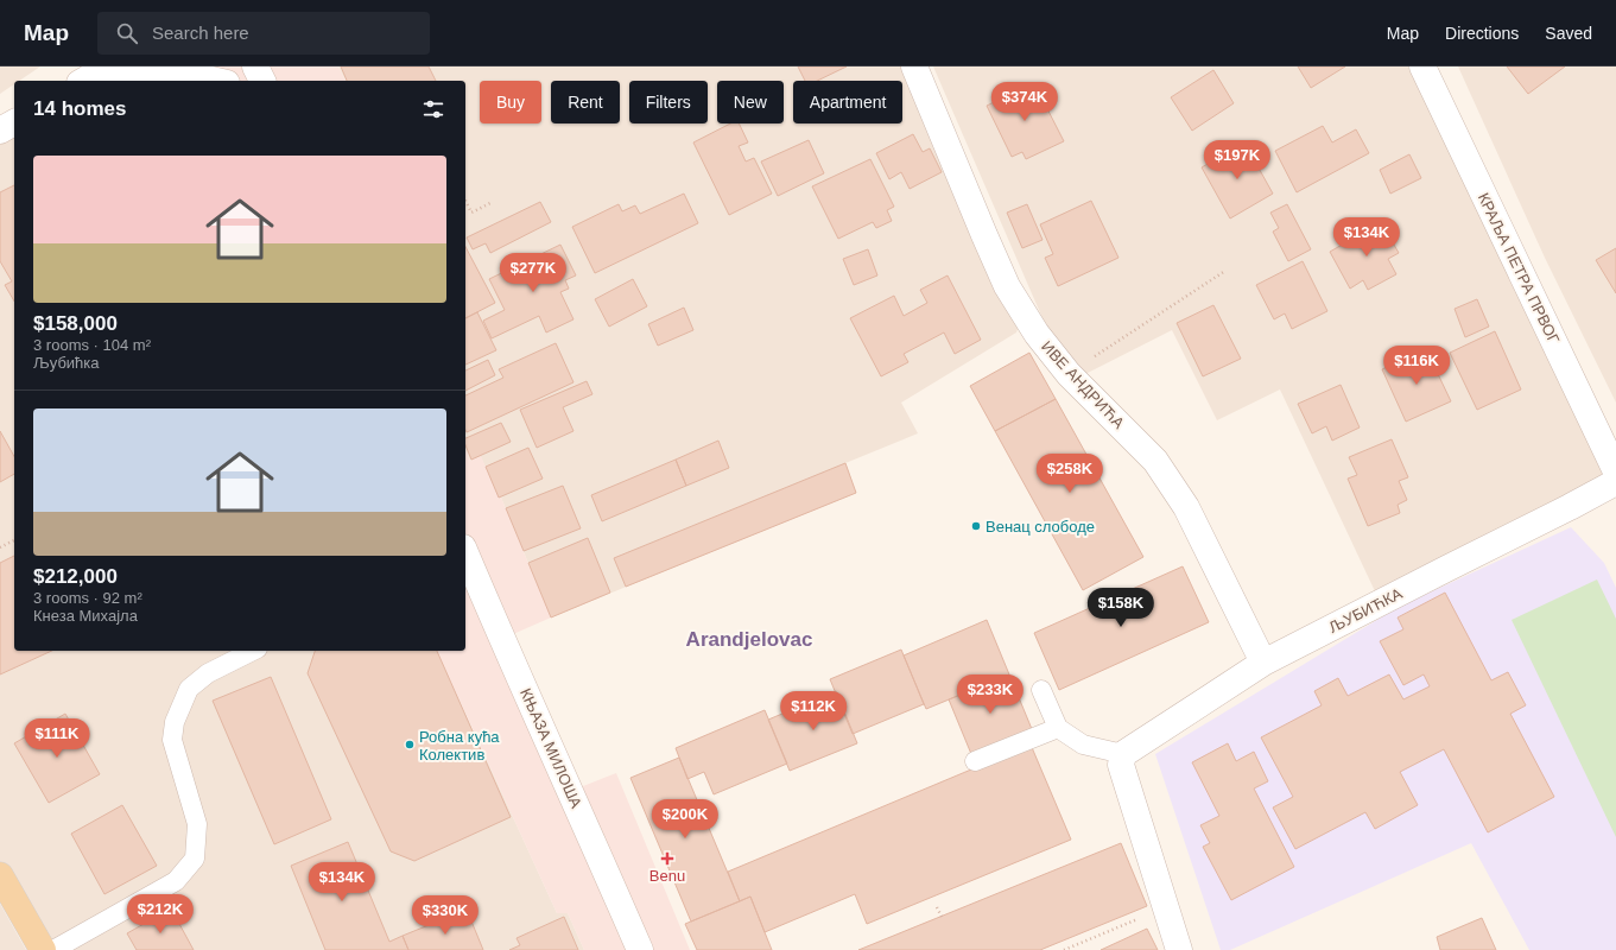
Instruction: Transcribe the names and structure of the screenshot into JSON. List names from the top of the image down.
{
  "streets": {
    "street": [
      "КРАЉА ПЕТРА ПРВОГ",
      "ИВЕ АНДРИЋА",
      "ЉУБИЋКА",
      "КЊАЗА МИЛОША"
    ]
  },
  "crossings": [
    ["ИВЕ АНДРИЋА", "ЉУБИЋКА"]
  ],
  "districts": ["Arandjelovac"],
  "places": {
    "other": ["Венац слободе", "Робна кућа Колектив"],
    "health": ["Benu"]
  },
  "page": {
    "header": "Map",
    "search": "Search here",
    "nav": ["Map", "Directions", "Saved"],
    "chip": [
      "Buy",
      "Rent",
      "Filters",
      "New",
      "Apartment"
    ],
    "heading": "14 homes",
    "price": [
      "$374K",
      "$197K",
      "$134K",
      "$277K",
      "$116K",
      "$258K",
      "$158K",
      "$233K",
      "$112K",
      "$111K",
      "$200K",
      "$134K",
      "$212K",
      "$330K"
    ],
    "list": [
      {
        "name": "$158,000",
        "note": "3 rooms · 104 m² · Љубићка"
      },
      {
        "name": "$212,000",
        "note": "3 rooms · 92 m² · Кнеза Михајла"
      }
    ]
  }
}
